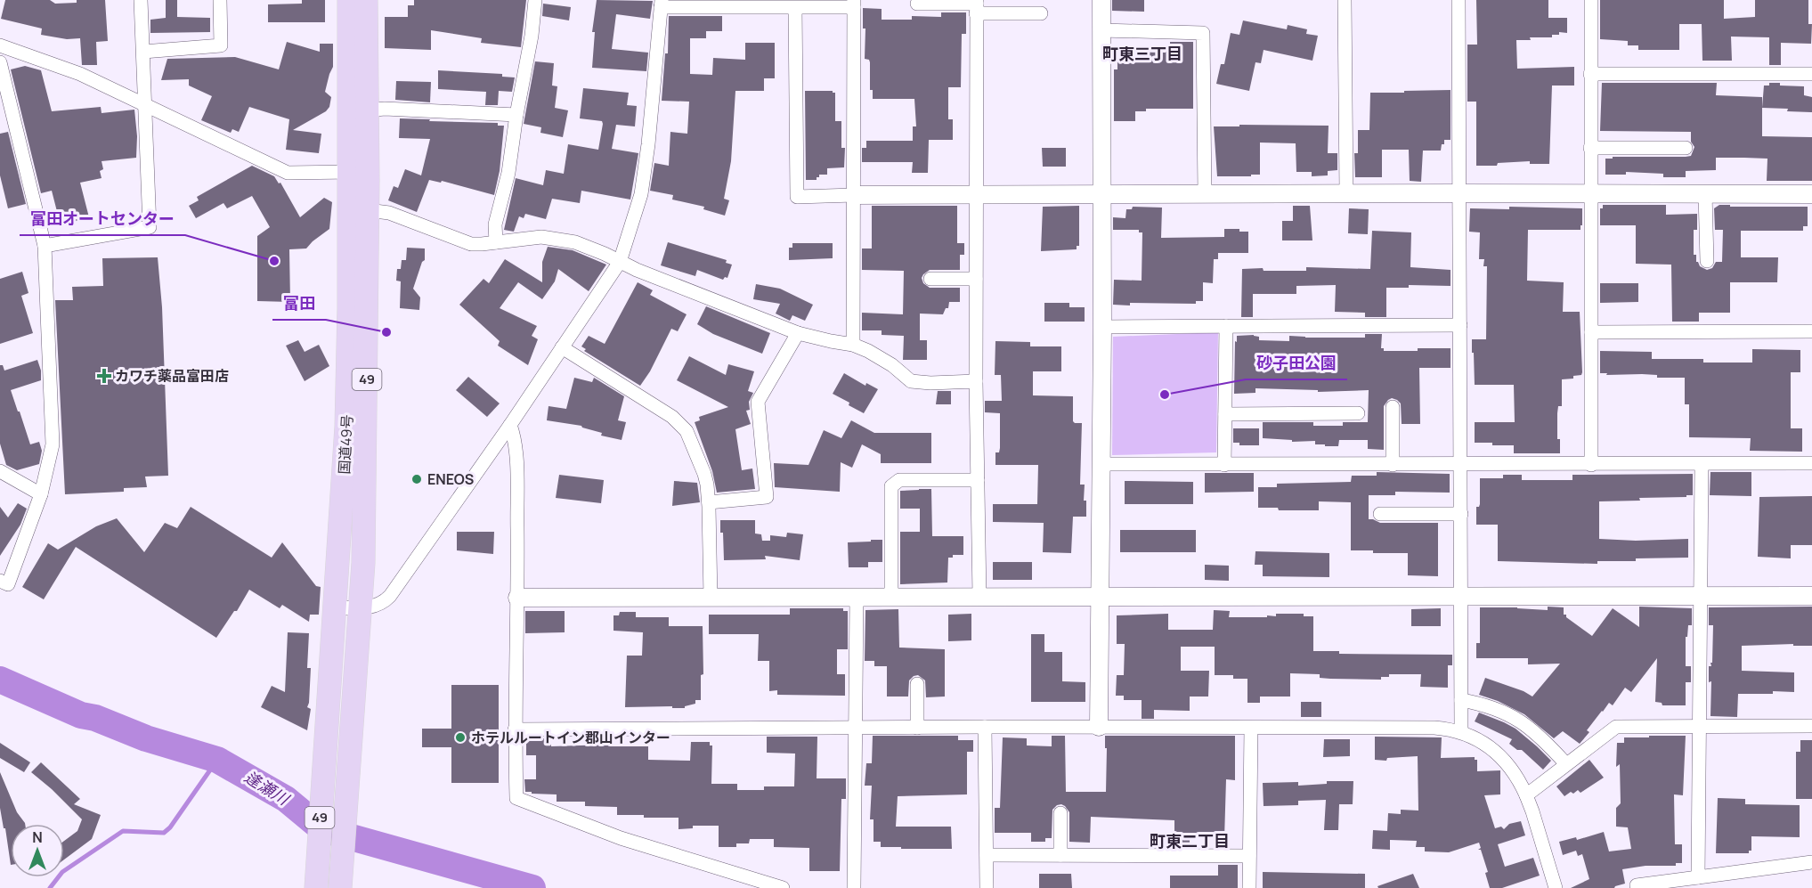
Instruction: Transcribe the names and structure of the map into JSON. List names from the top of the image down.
{
  "streets": {
    "highway": ["49", "国道49号"]
  },
  "districts": ["町東三丁目", "町東二丁目"],
  "water": ["逢瀬川"],
  "places": {
    "other": [
      "富田オートセンター",
      "富田",
      "砂子田公園",
      "ENEOS",
      "ホテルルートイン郡山インター"
    ],
    "health": ["カワチ薬品富田店"]
  },
  "north": "top"
}
